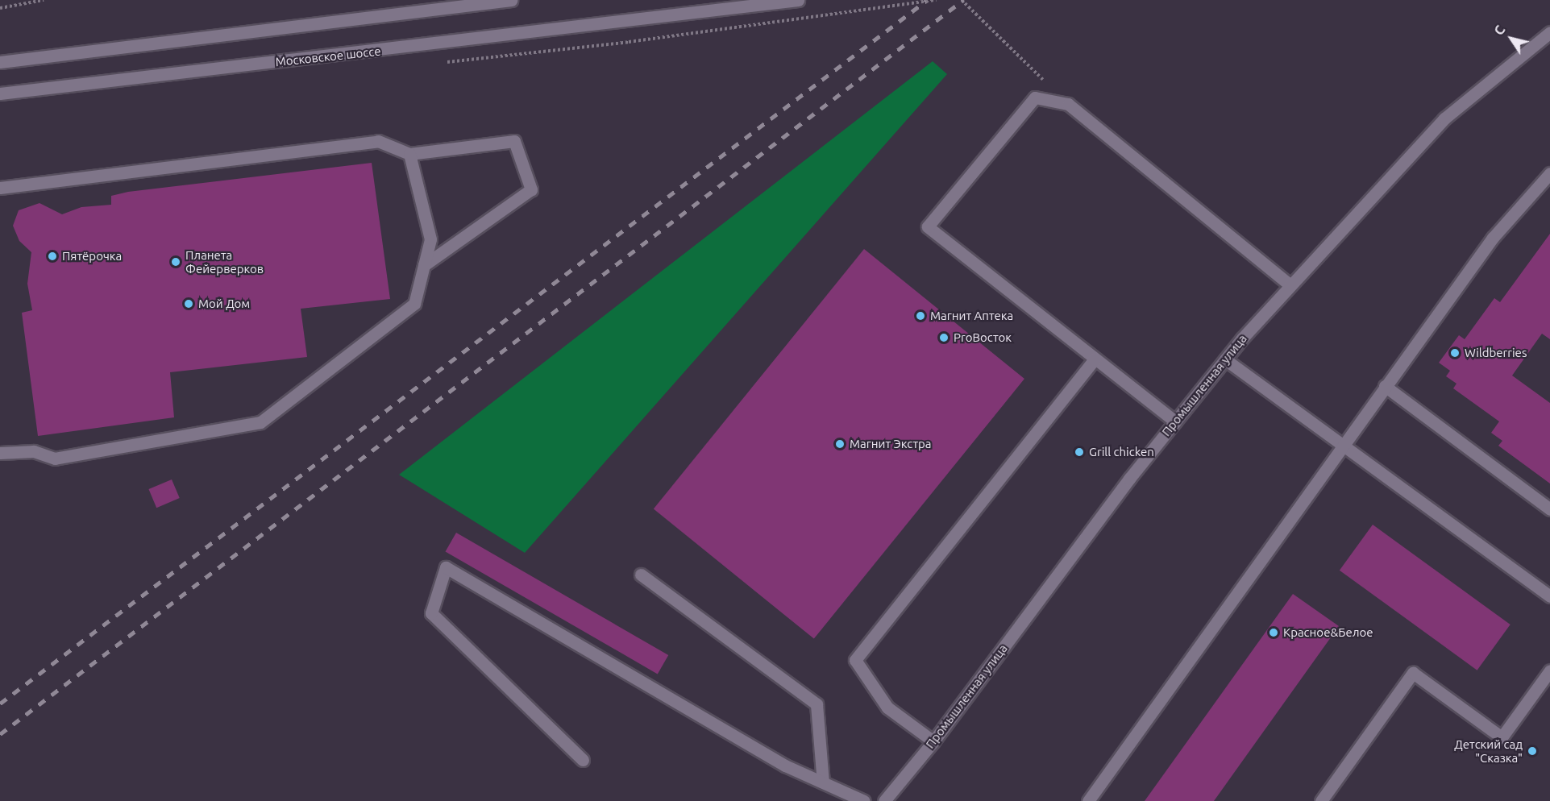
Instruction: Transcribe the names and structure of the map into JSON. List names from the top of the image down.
{
  "streets": {
    "main road": ["Московское шоссе", "Промышленная улица"]
  },
  "places": [
    "Пятёрочка",
    "Планета Фейерверков",
    "Мой Дом",
    "Магнит Аптека",
    "ProВосток",
    "Wildberries",
    "Магнит Экстра",
    "Grill chicken",
    "Красное&Белое",
    "Детский сад \"Сказка\""
  ],
  "north": "top left"
}
